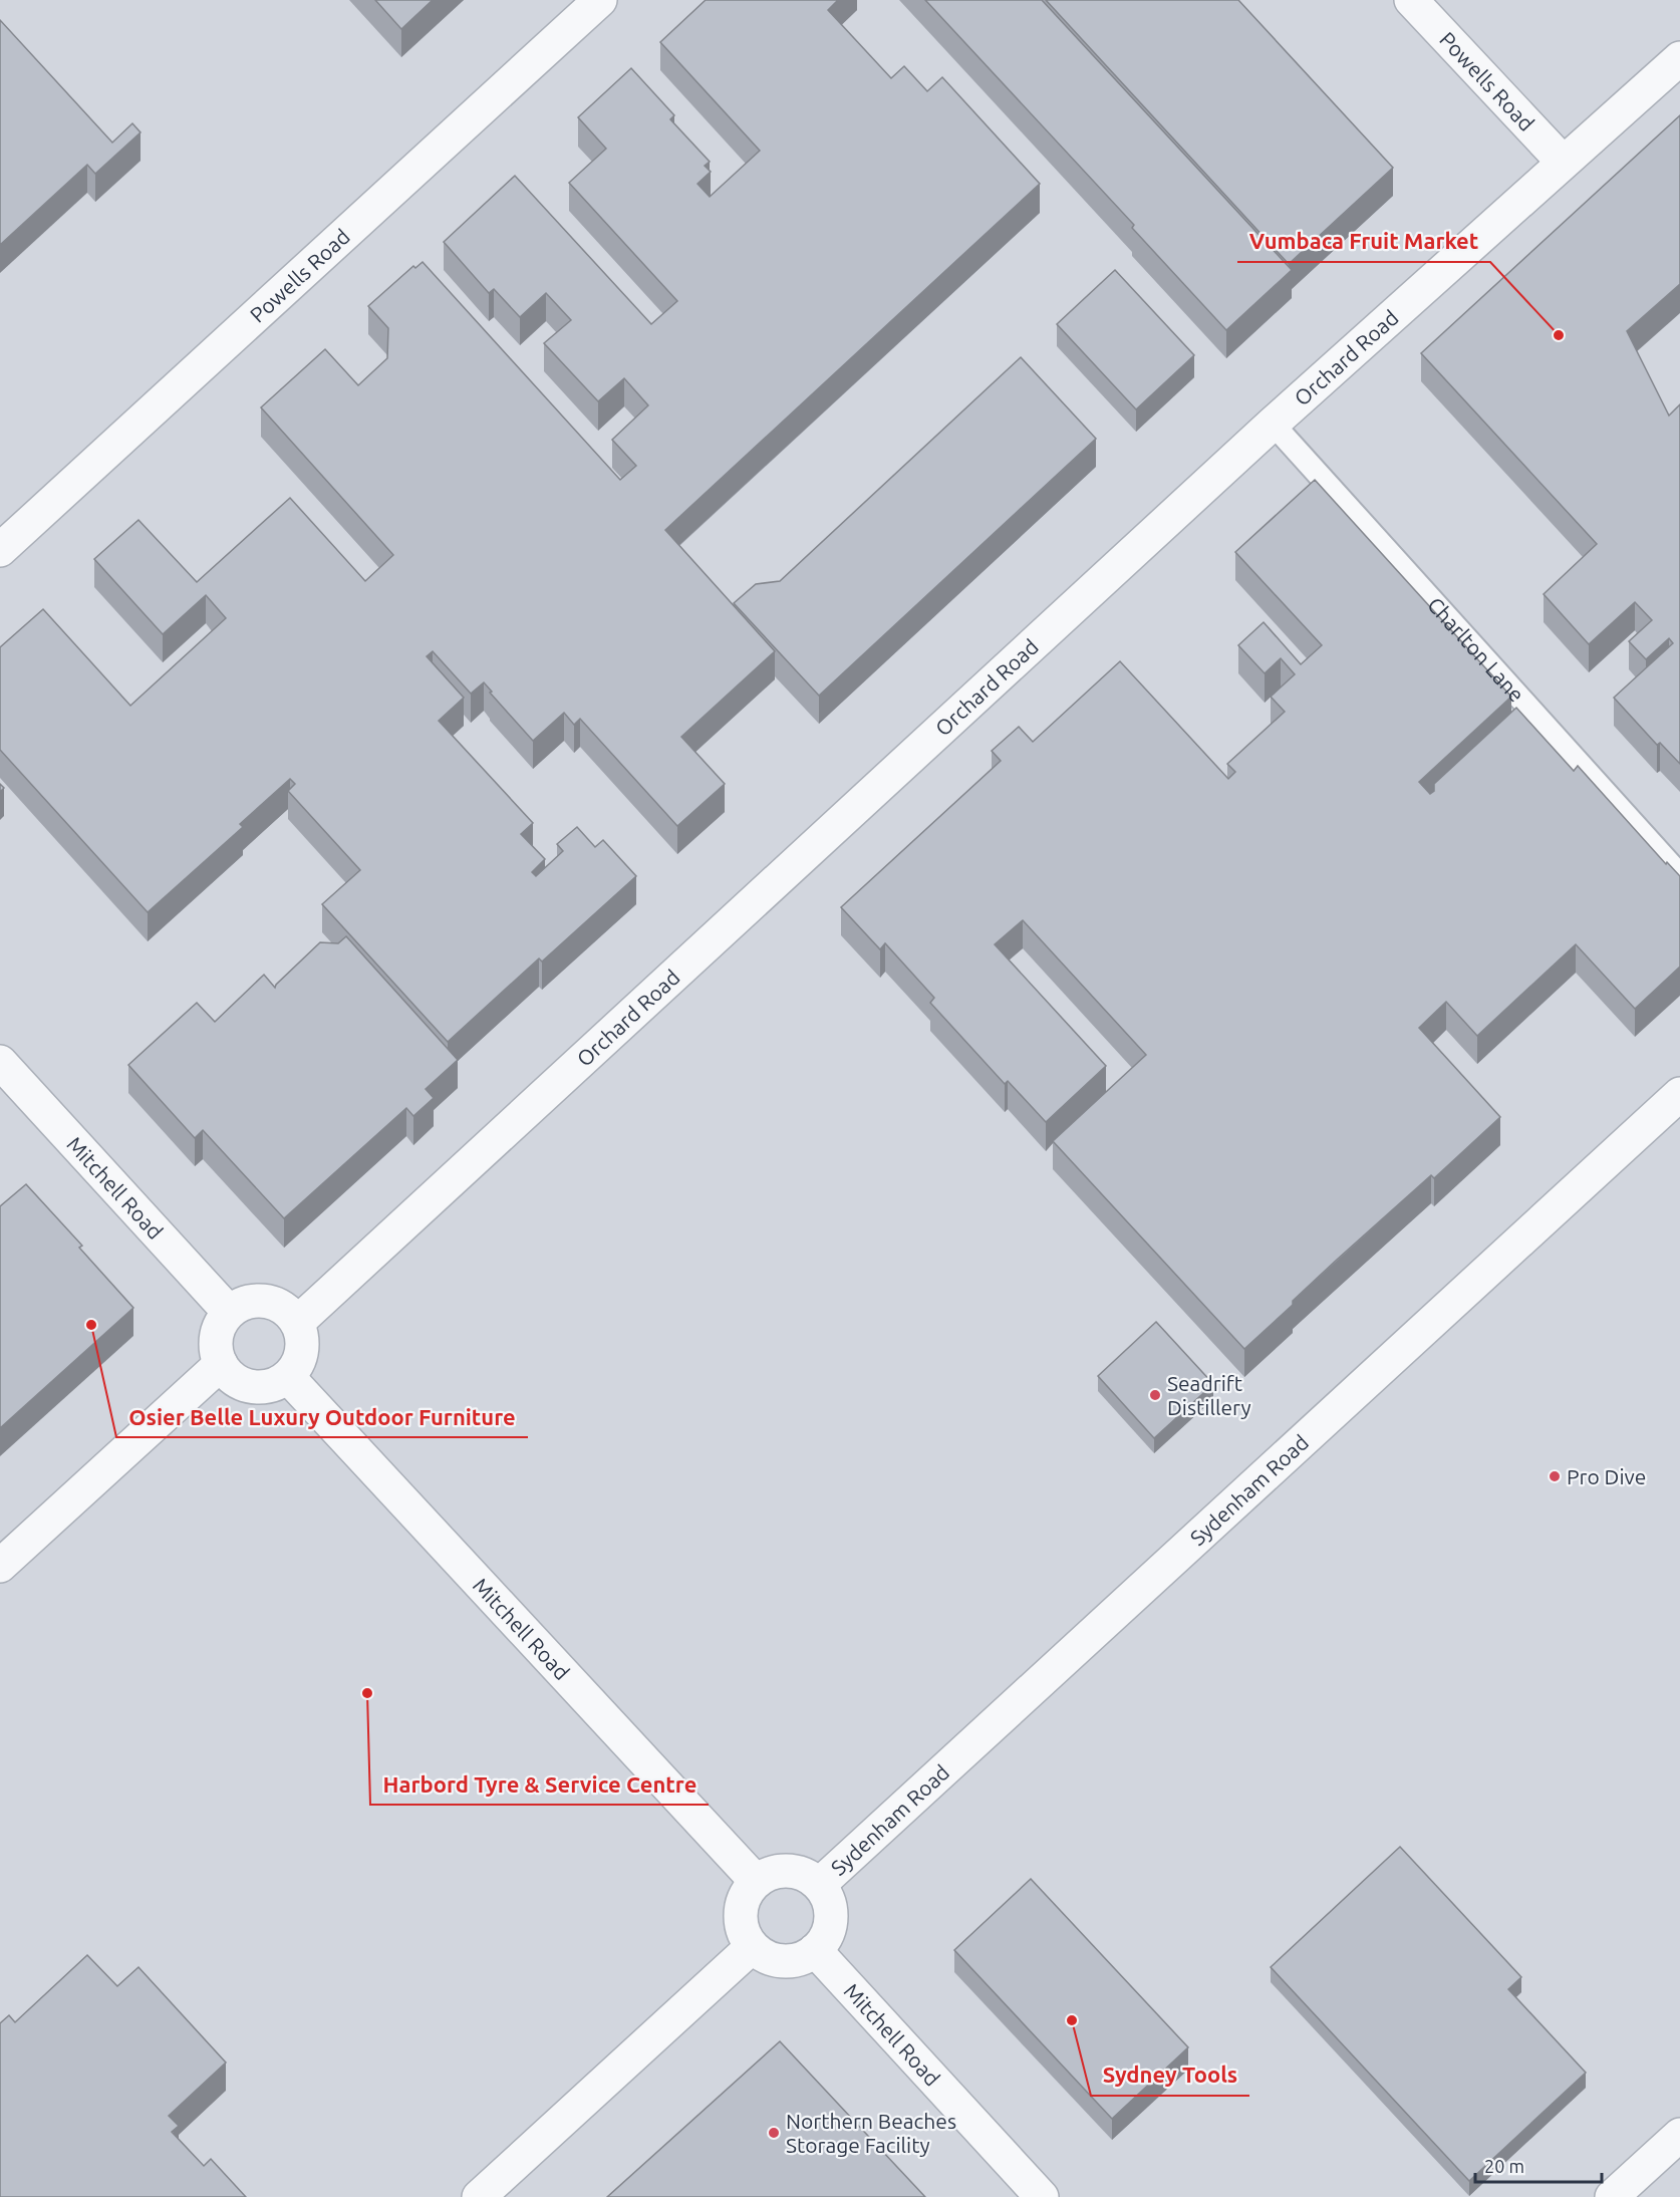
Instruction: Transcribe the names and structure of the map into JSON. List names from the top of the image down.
{
  "streets": {
    "street": [
      "Powells Road",
      "Orchard Road",
      "Mitchell Road",
      "Sydenham Road"
    ],
    "lane": ["Charlton Lane"]
  },
  "crossings": [
    ["Powells Road", "Orchard Road"],
    ["Orchard Road", "Charlton Lane"],
    ["Orchard Road", "Mitchell Road"],
    ["Mitchell Road", "Sydenham Road"]
  ],
  "places": [
    "Vumbaca Fruit Market",
    "Osier Belle Luxury Outdoor Furniture",
    "Seadrift Distillery",
    "Pro Dive",
    "Harbord Tyre & Service Centre",
    "Sydney Tools",
    "Northern Beaches Storage Facility"
  ],
  "scale_bar": "20 m"
}
